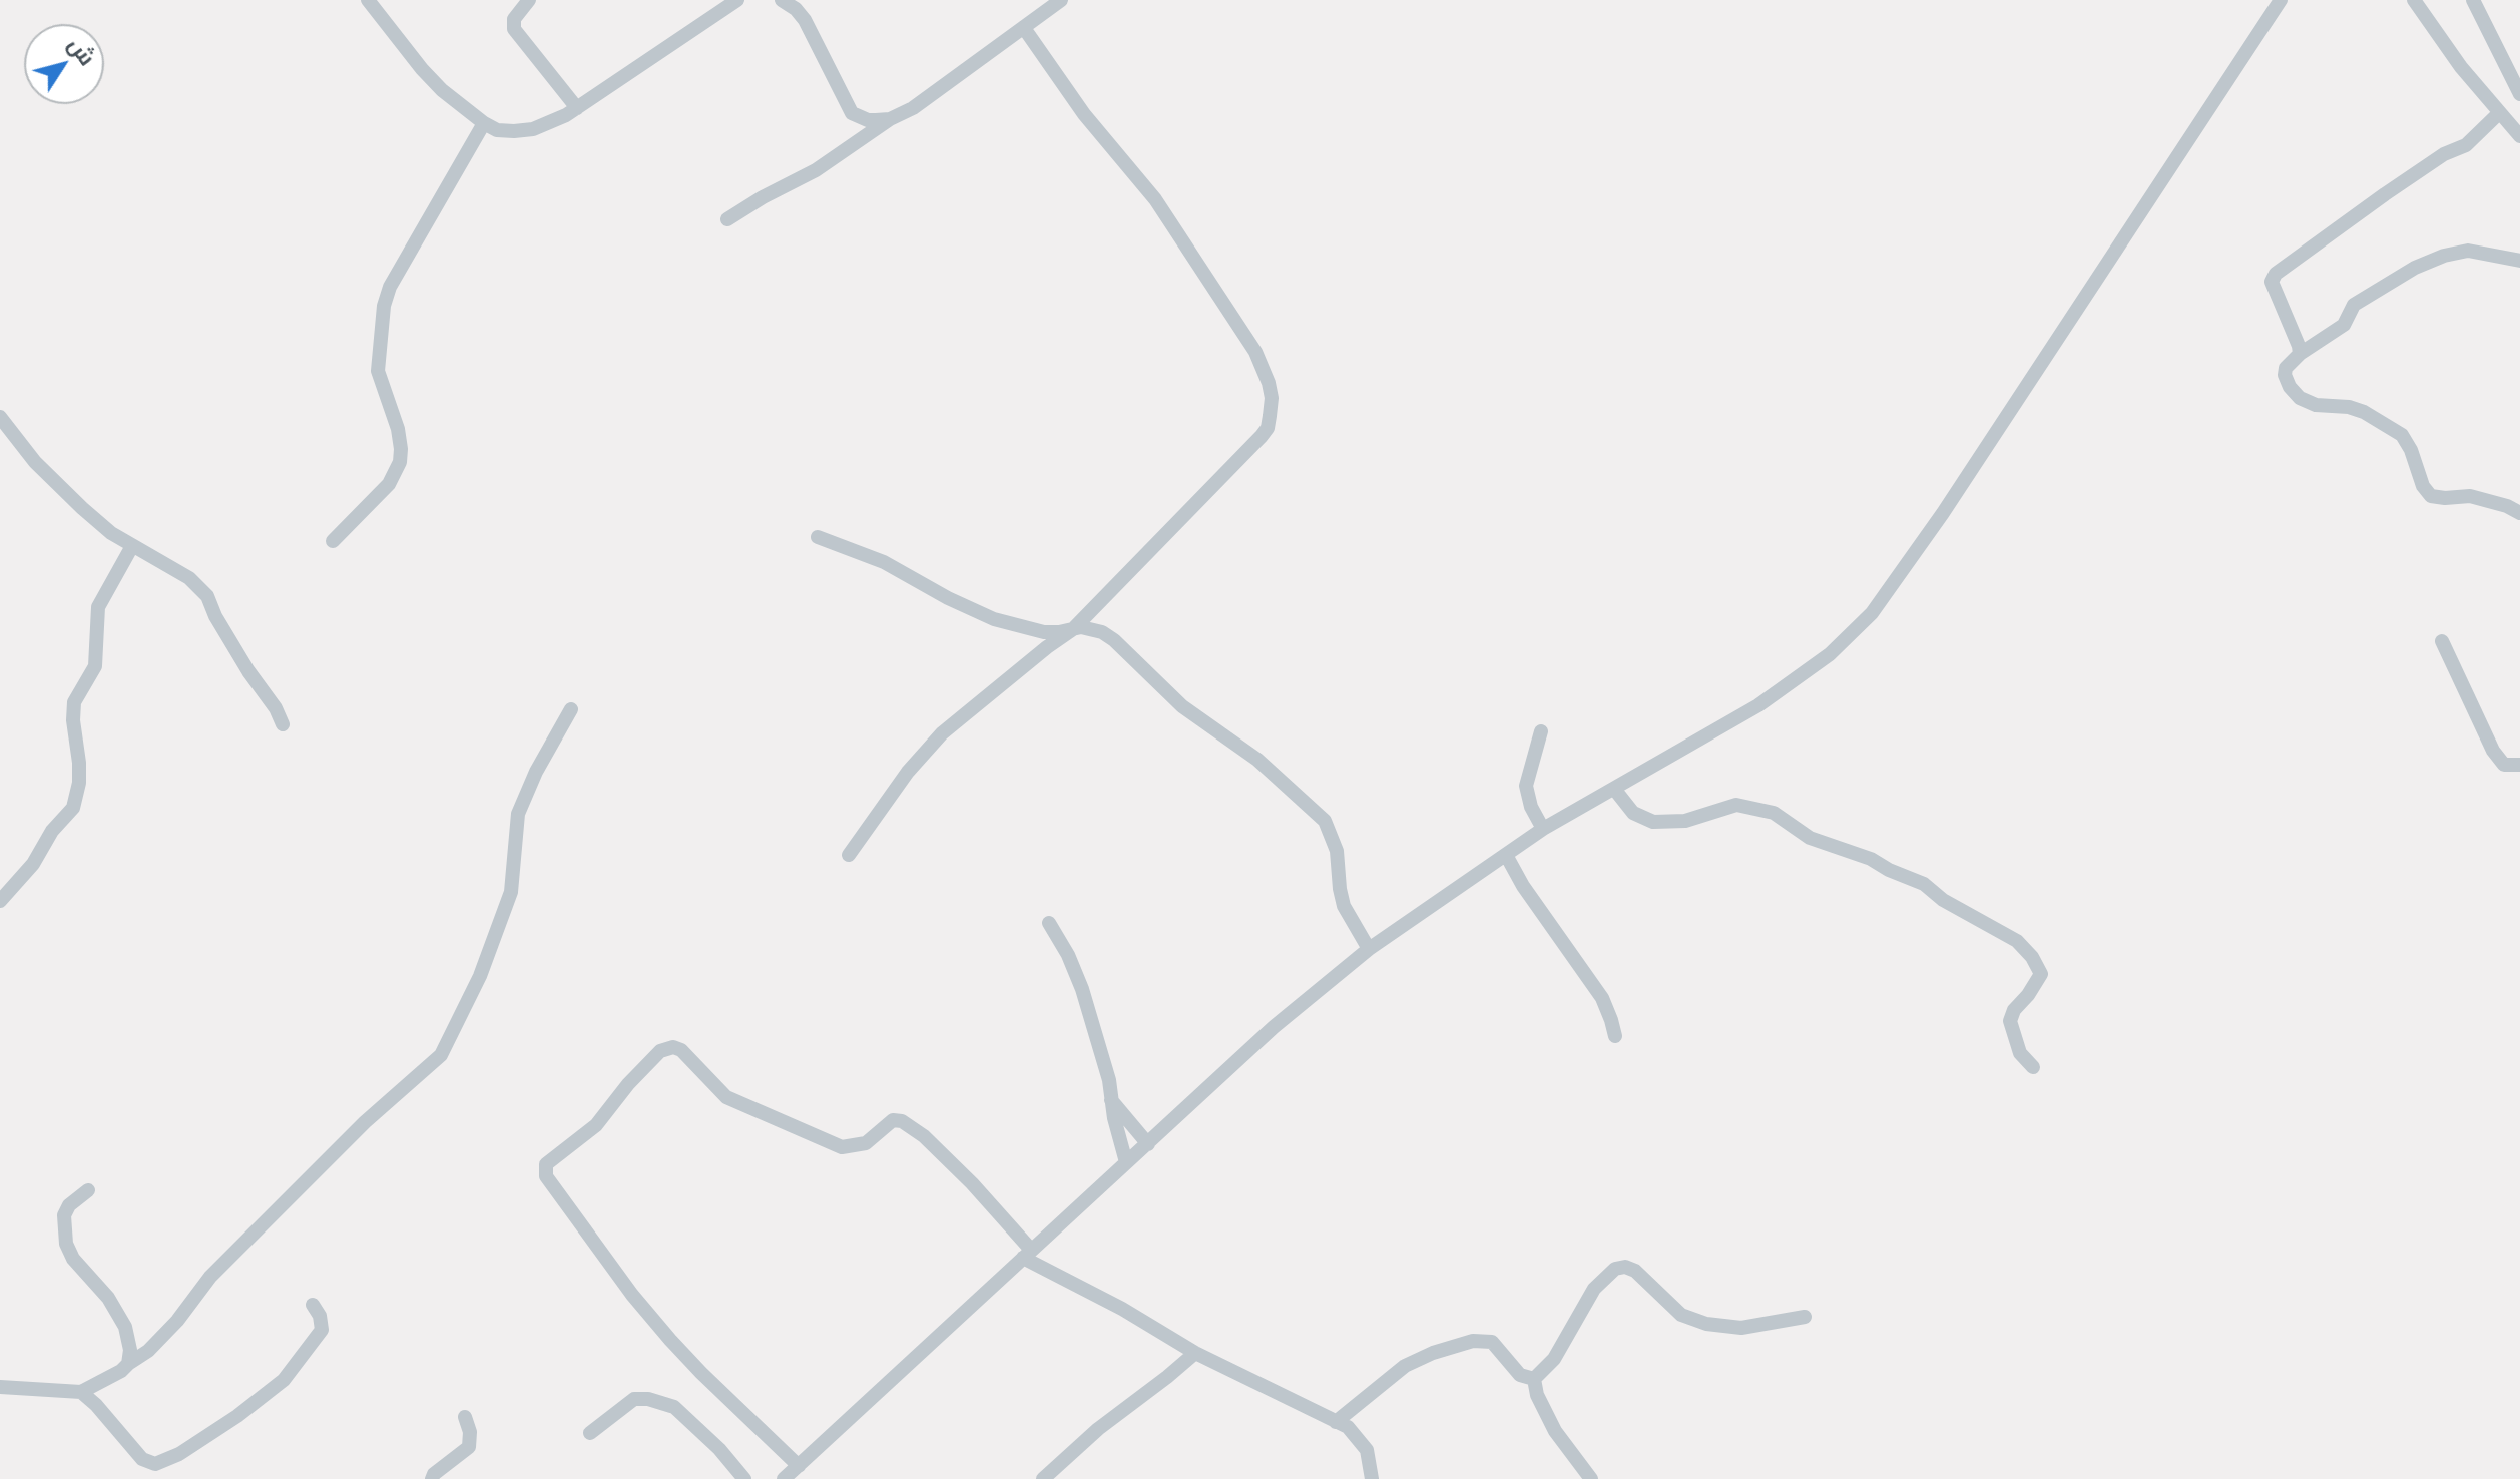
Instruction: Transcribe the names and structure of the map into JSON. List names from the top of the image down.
{
  "north": "top right"
}
